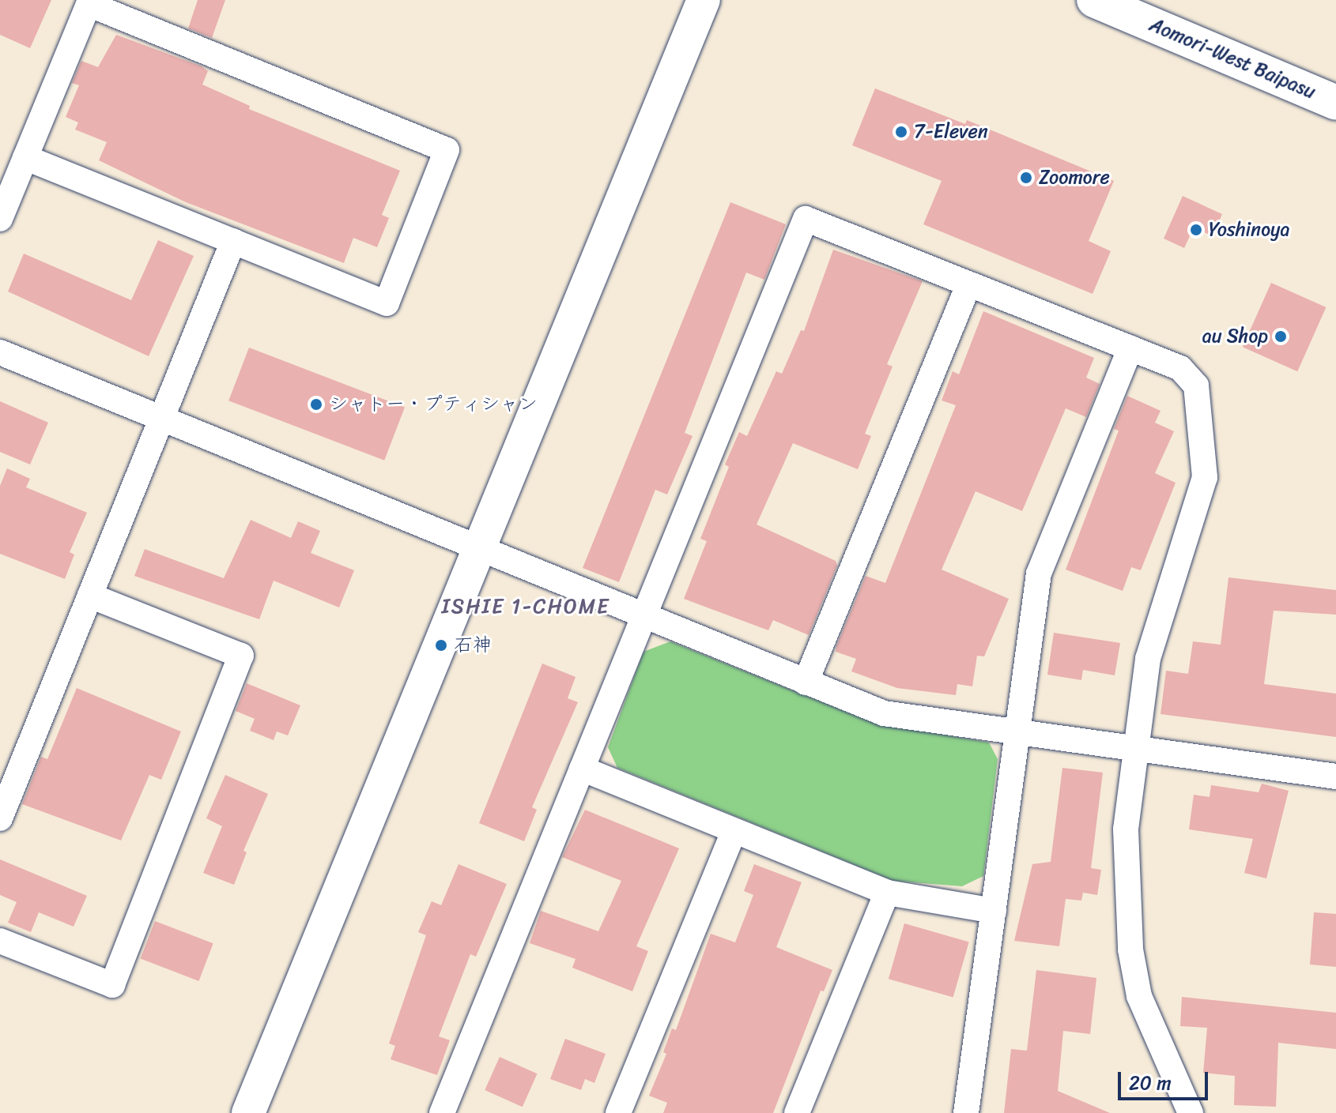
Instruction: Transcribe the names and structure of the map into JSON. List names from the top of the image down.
{
  "streets": {
    "highway": ["Aomori-West Baipasu"]
  },
  "districts": ["ISHIE 1-CHOME"],
  "places": [
    "7-Eleven",
    "Zoomore",
    "Yoshinoya",
    "au Shop",
    "シャトー・プティシャン",
    "石神"
  ],
  "scale_bar": "20 m"
}
